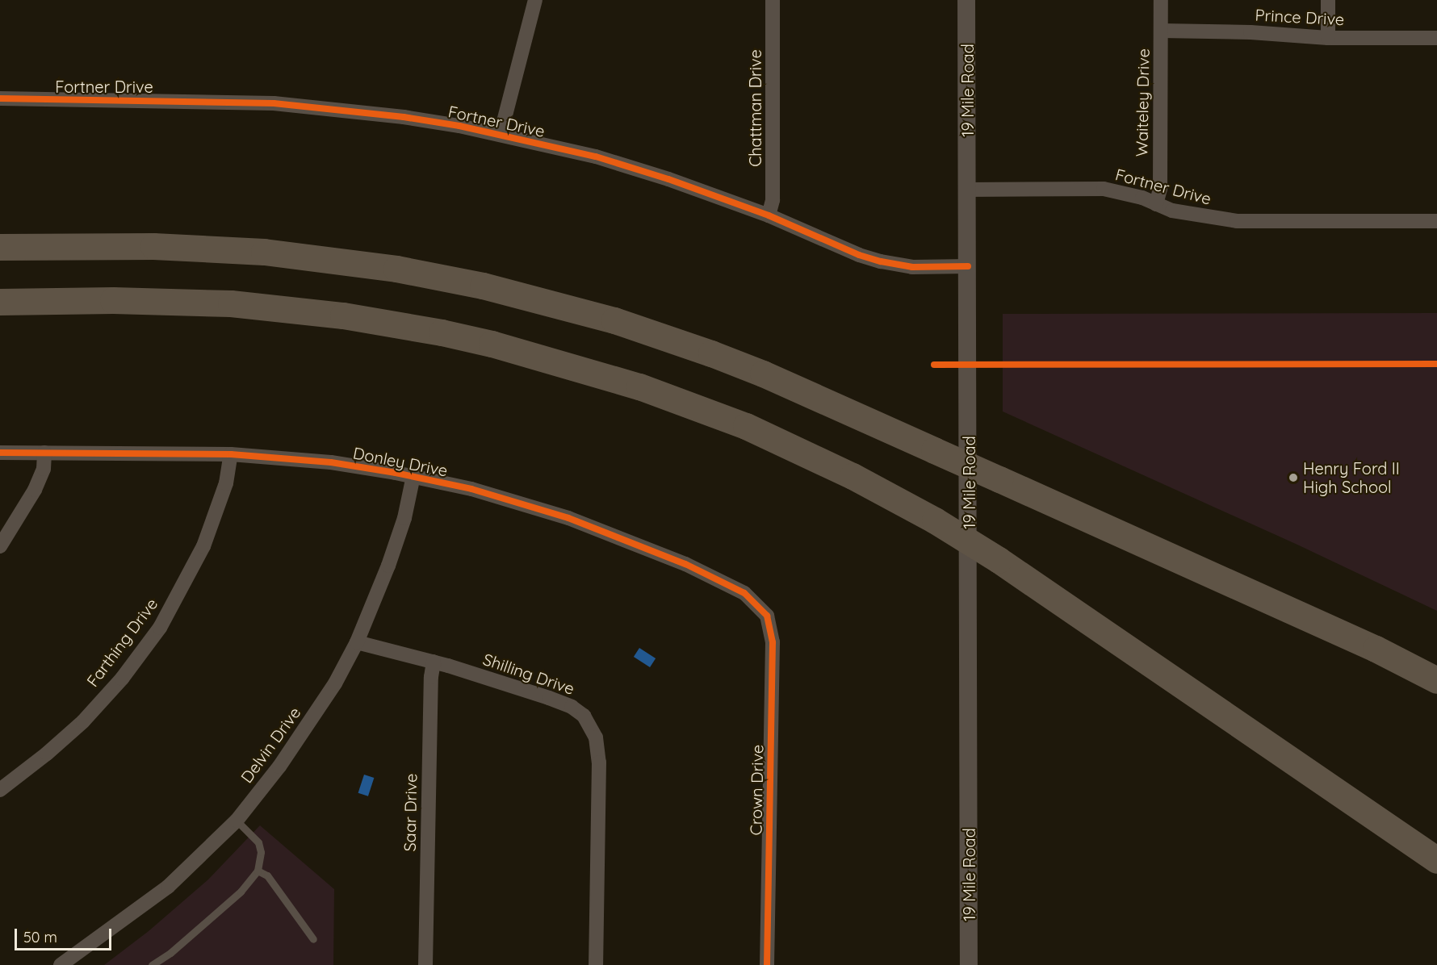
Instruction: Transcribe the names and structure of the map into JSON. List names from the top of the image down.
{
  "streets": {
    "street": [
      "Prince Drive",
      "Fortner Drive",
      "19 Mile Road",
      "Waiteley Drive",
      "Chattman Drive",
      "Donley Drive",
      "Farthing Drive",
      "Shilling Drive",
      "Delvin Drive",
      "Crown Drive",
      "Saar Drive"
    ]
  },
  "crossings": [
    ["Prince Drive", "Waiteley Drive"],
    ["Fortner Drive", "19 Mile Road"],
    ["Fortner Drive", "Waiteley Drive"],
    ["Fortner Drive", "Chattman Drive"],
    ["Donley Drive", "Farthing Drive"],
    ["Donley Drive", "Delvin Drive"],
    ["Donley Drive", "Crown Drive"],
    ["Shilling Drive", "Delvin Drive"],
    ["Shilling Drive", "Saar Drive"]
  ],
  "places": ["Henry Ford II High School"],
  "scale_bar": "50 m"
}
